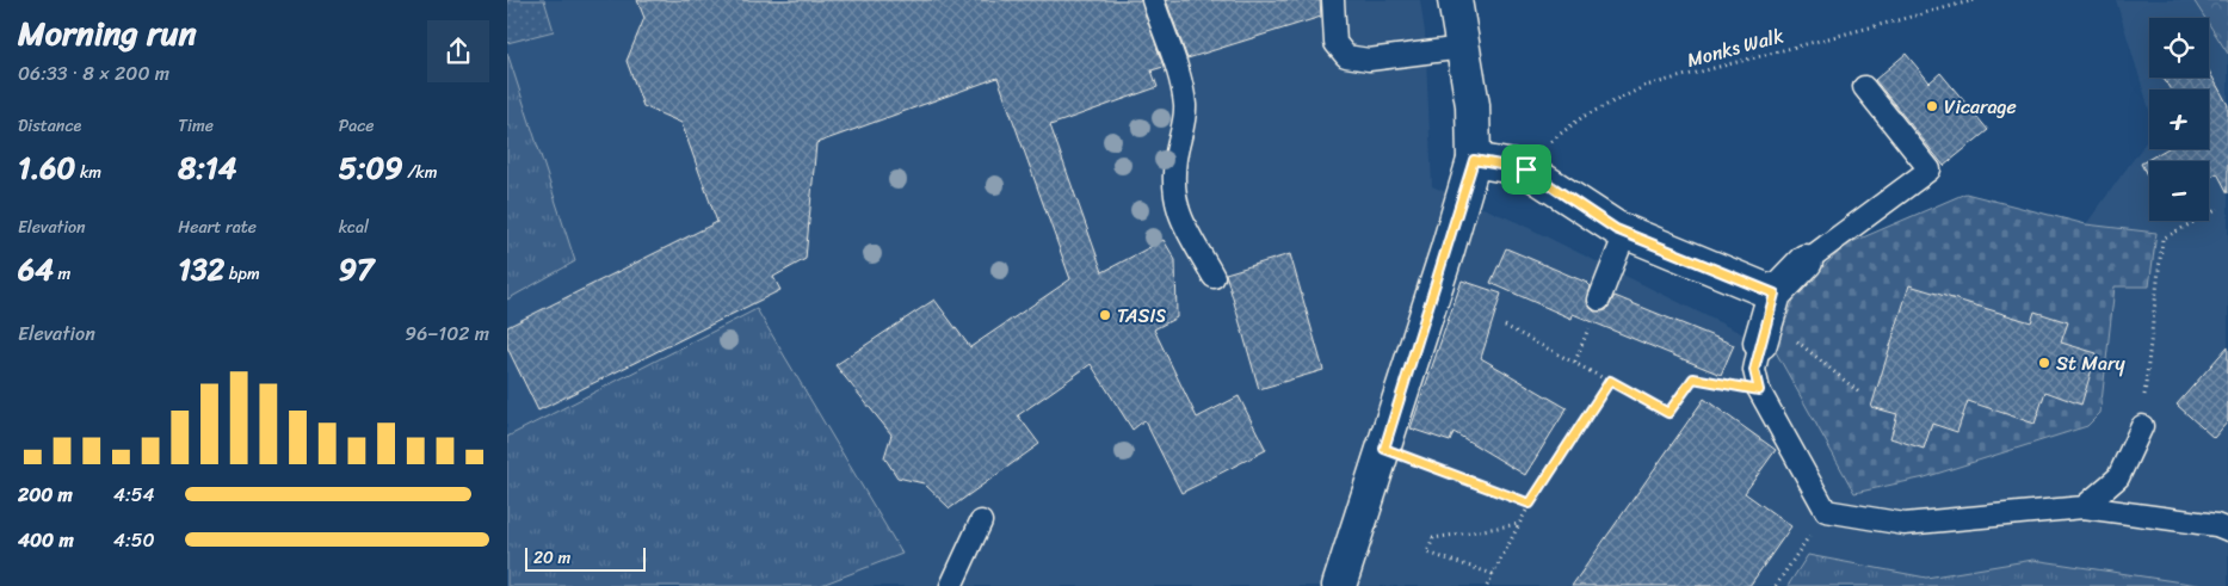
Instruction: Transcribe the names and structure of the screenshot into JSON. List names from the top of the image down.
{
  "streets": {
    "path": ["Monks Walk"]
  },
  "places": ["Vicarage", "TASIS", "St Mary"],
  "scale_bar": "20 m",
  "page": {
    "heading": ["Morning run", "06:33 · 8 × 200 m"],
    "map_buttons": ["+", "−"],
    "stats": [
      ["Distance", "1.60 km"],
      ["Time", "8:14"],
      ["Pace", "5:09 /km"],
      ["Elevation", "64 m"],
      ["Heart rate", "132 bpm"],
      ["kcal", "97"]
    ],
    "chart": ["Elevation", "96–102 m"],
    "list": [
      {
        "name": "200 m",
        "note": "4:54"
      },
      {
        "name": "400 m",
        "note": "4:50"
      }
    ],
    "scale": "20 m"
  }
}
